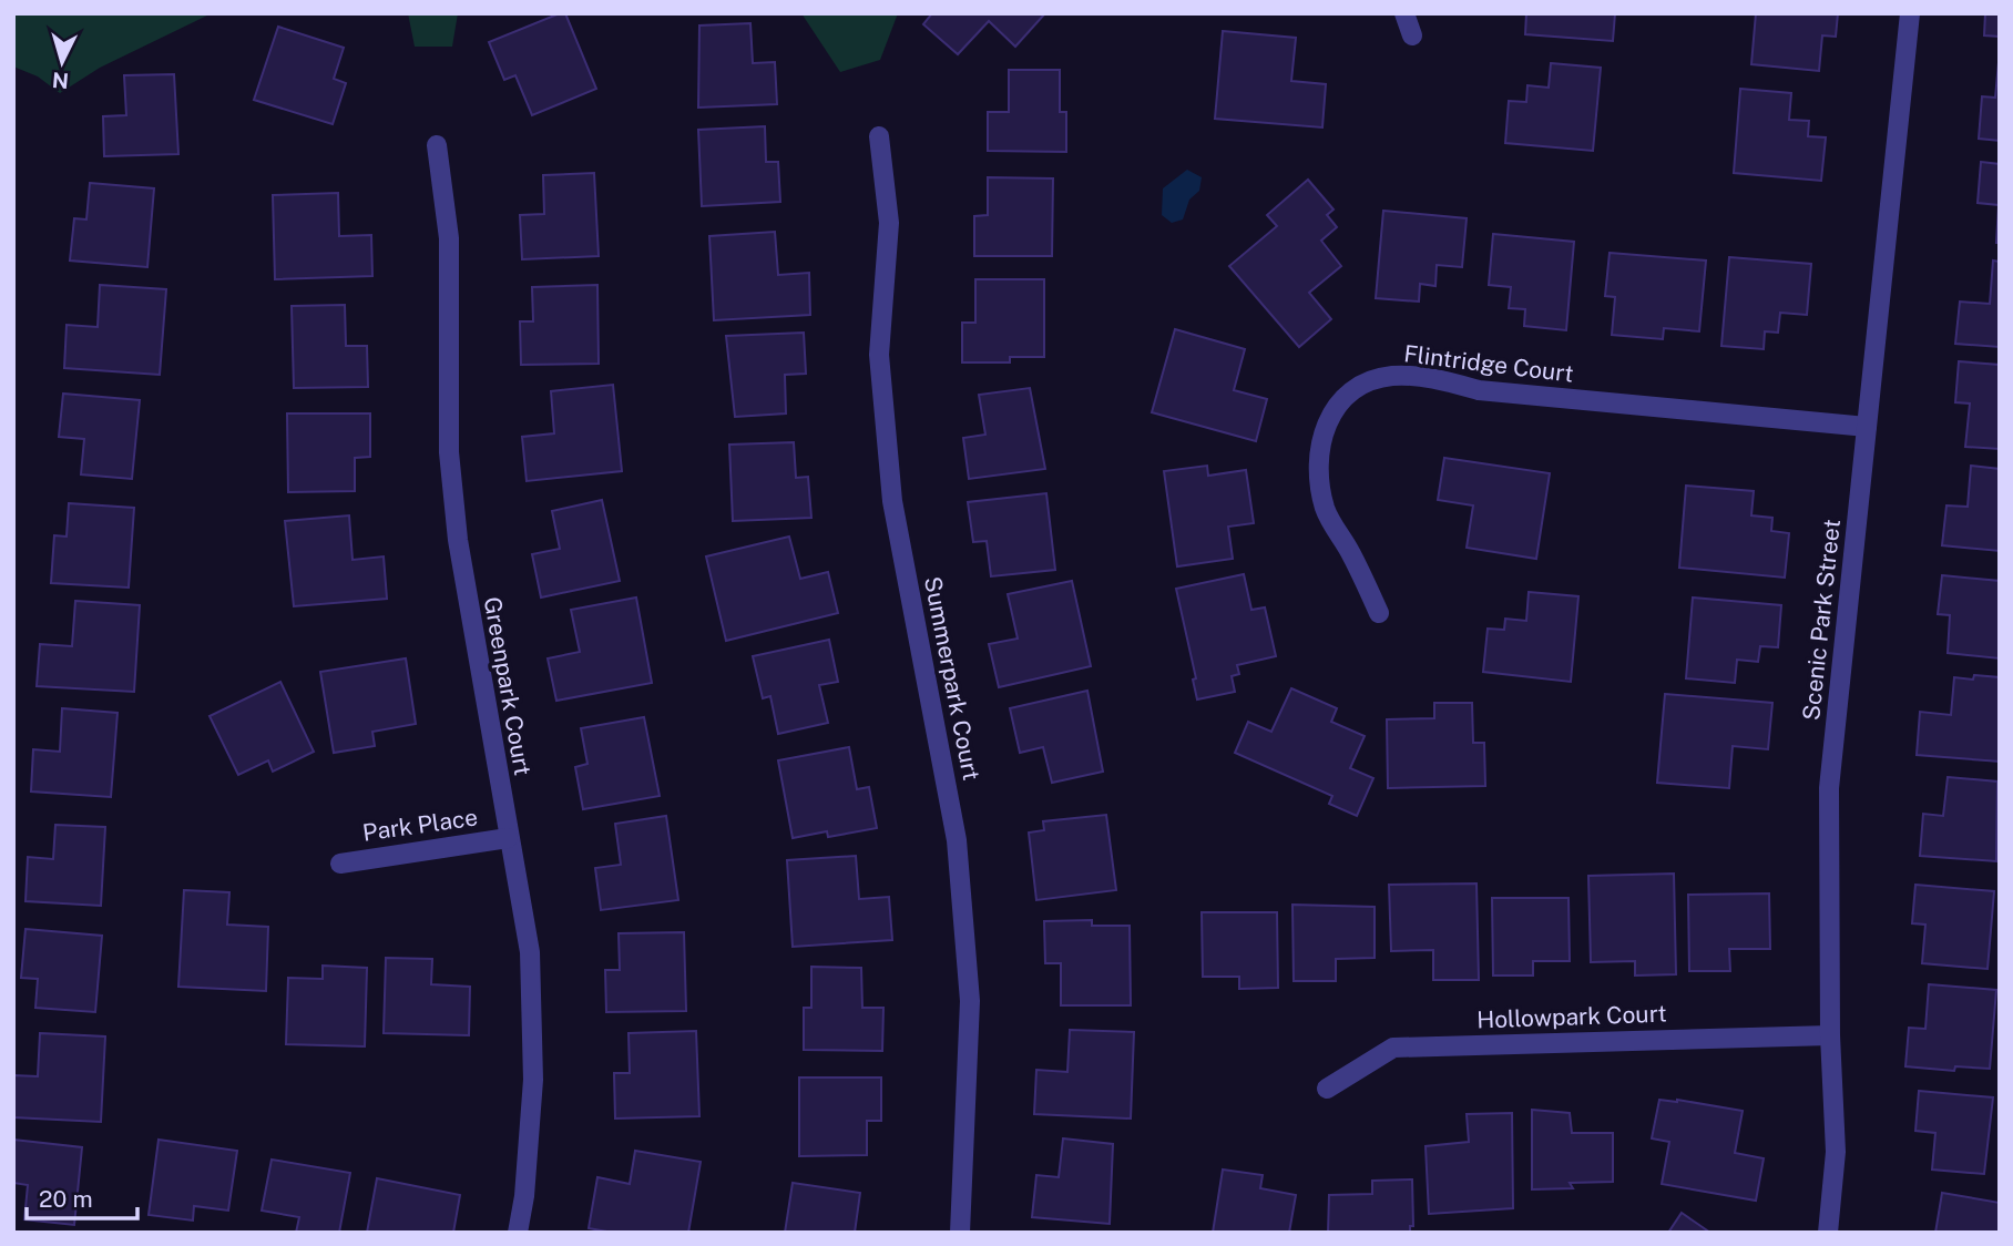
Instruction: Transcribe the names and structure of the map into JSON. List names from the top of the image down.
{
  "streets": {
    "street": [
      "Flintridge Court",
      "Scenic Park Street",
      "Summerpark Court",
      "Greenpark Court",
      "Park Place",
      "Hollowpark Court"
    ]
  },
  "crossings": [
    ["Flintridge Court", "Scenic Park Street"],
    ["Scenic Park Street", "Hollowpark Court"],
    ["Greenpark Court", "Park Place"]
  ],
  "scale_bar": "20 m",
  "north": "bottom"
}
